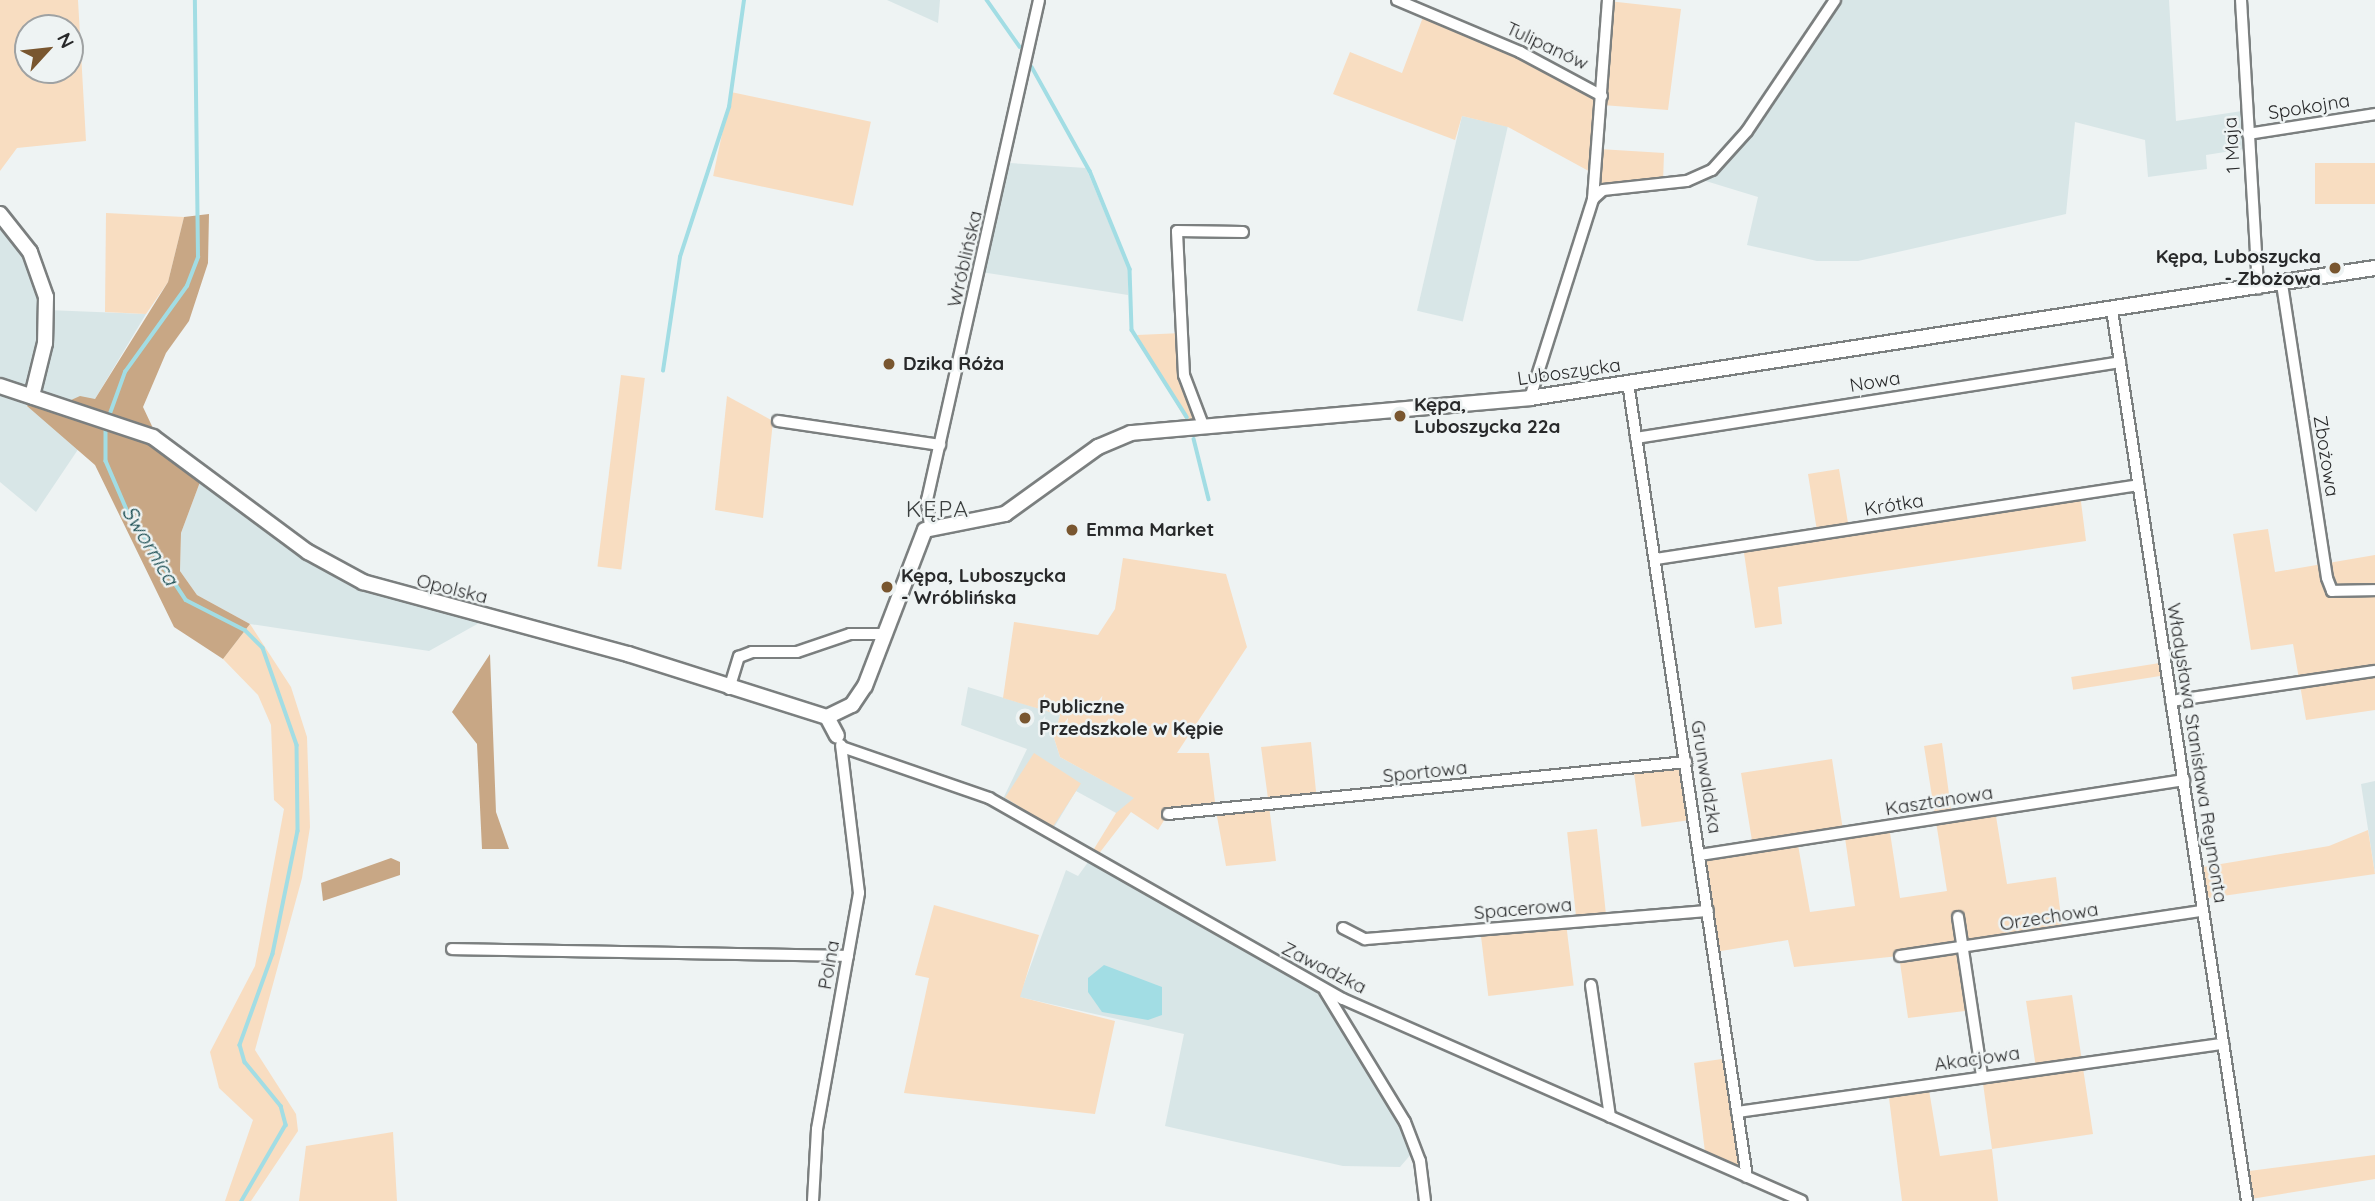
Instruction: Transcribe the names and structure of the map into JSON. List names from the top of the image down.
{
  "streets": {
    "street": [
      "Tulipanów",
      "Spokojna",
      "1 Maja",
      "Wróblińska",
      "Luboszycka",
      "Nowa",
      "Zbożowa",
      "Krótka",
      "Opolska",
      "Władysława Stanisława Reymonta",
      "Sportowa",
      "Grunwaldzka",
      "Kasztanowa",
      "Spacerowa",
      "Orzechowa",
      "Polna",
      "Zawadzka",
      "Akacjowa"
    ]
  },
  "crossings": [
    ["Spokojna", "1 Maja"],
    ["1 Maja", "Luboszycka"],
    ["Wróblińska", "Luboszycka"],
    ["Luboszycka", "Zbożowa"],
    ["Luboszycka", "Władysława Stanisława Reymonta"],
    ["Luboszycka", "Grunwaldzka"],
    ["Nowa", "Władysława Stanisława Reymonta"],
    ["Nowa", "Grunwaldzka"],
    ["Krótka", "Władysława Stanisława Reymonta"],
    ["Krótka", "Grunwaldzka"],
    ["Władysława Stanisława Reymonta", "Kasztanowa"],
    ["Władysława Stanisława Reymonta", "Orzechowa"],
    ["Władysława Stanisława Reymonta", "Akacjowa"],
    ["Sportowa", "Grunwaldzka"],
    ["Grunwaldzka", "Kasztanowa"],
    ["Grunwaldzka", "Spacerowa"],
    ["Grunwaldzka", "Zawadzka"],
    ["Grunwaldzka", "Akacjowa"],
    ["Polna", "Zawadzka"]
  ],
  "districts": ["KĘPA"],
  "water": ["Swornica"],
  "places": [
    "Kępa, Luboszycka - Zbożowa",
    "Dzika Róża",
    "Kępa, Luboszycka 22a",
    "Emma Market",
    "Kępa, Luboszycka - Wróblińska",
    "Publiczne Przedszkole w Kępie"
  ],
  "north": "top right"
}
